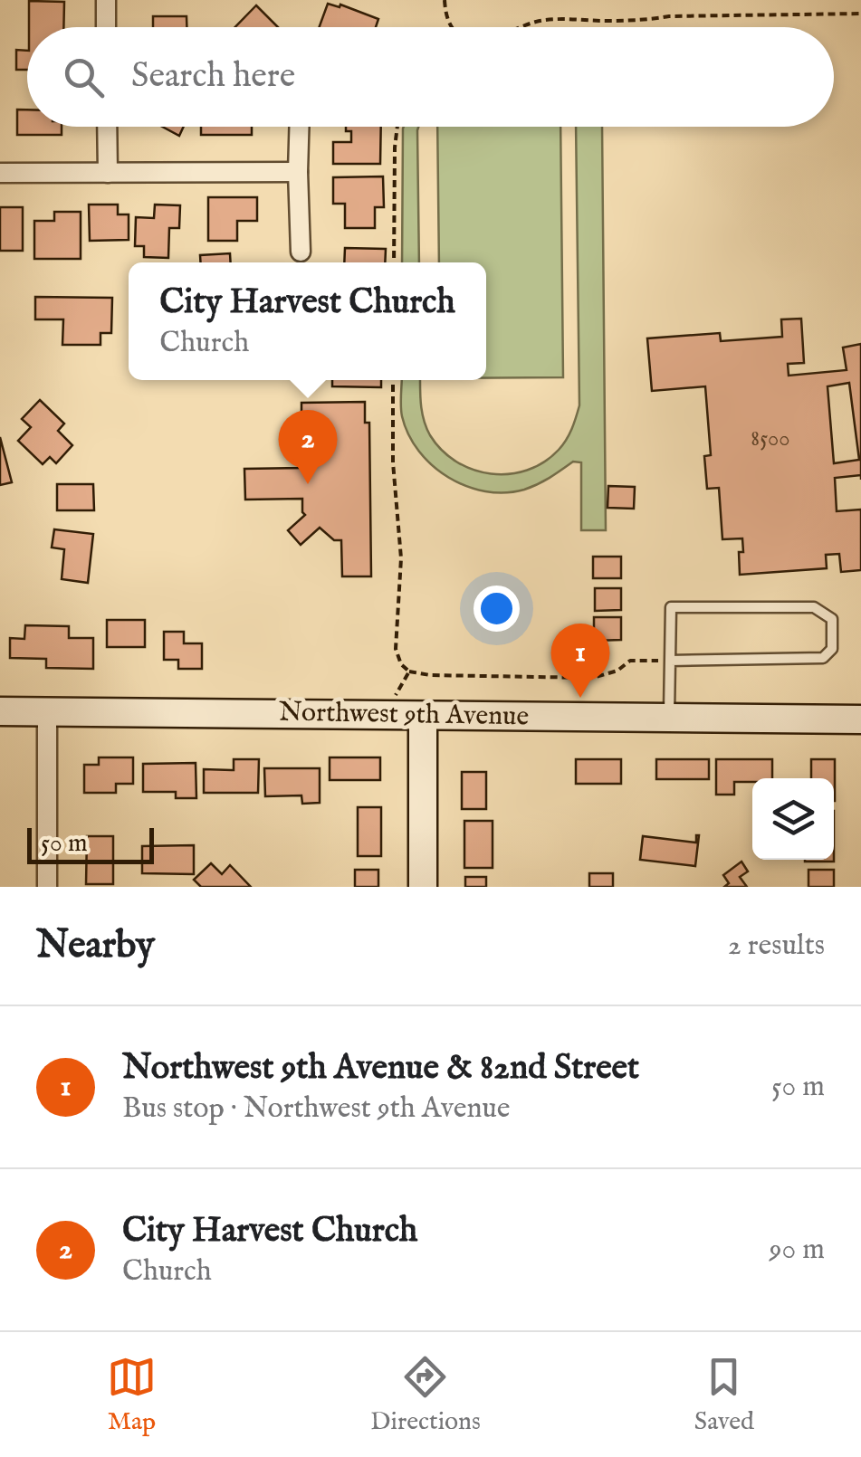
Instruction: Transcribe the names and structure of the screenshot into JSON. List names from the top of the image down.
{
  "streets": {
    "street": ["Northwest 9th Avenue"]
  },
  "house_numbers": ["8500"],
  "scale_bar": "50 m",
  "page": {
    "search": "Search here",
    "popup": ["City Harvest Church", "Church"],
    "pins": ["2", "1"],
    "scale": "50 m",
    "heading": ["Nearby", "2 results"],
    "list": [
      {
        "mark": "1",
        "name": "Northwest 9th Avenue & 82nd Street",
        "note": "Bus stop · Northwest 9th Avenue",
        "value": "50 m"
      },
      {
        "mark": "2",
        "name": "City Harvest Church",
        "note": "Church",
        "value": "90 m"
      }
    ],
    "nav": ["Map", "Directions", "Saved"]
  }
}
